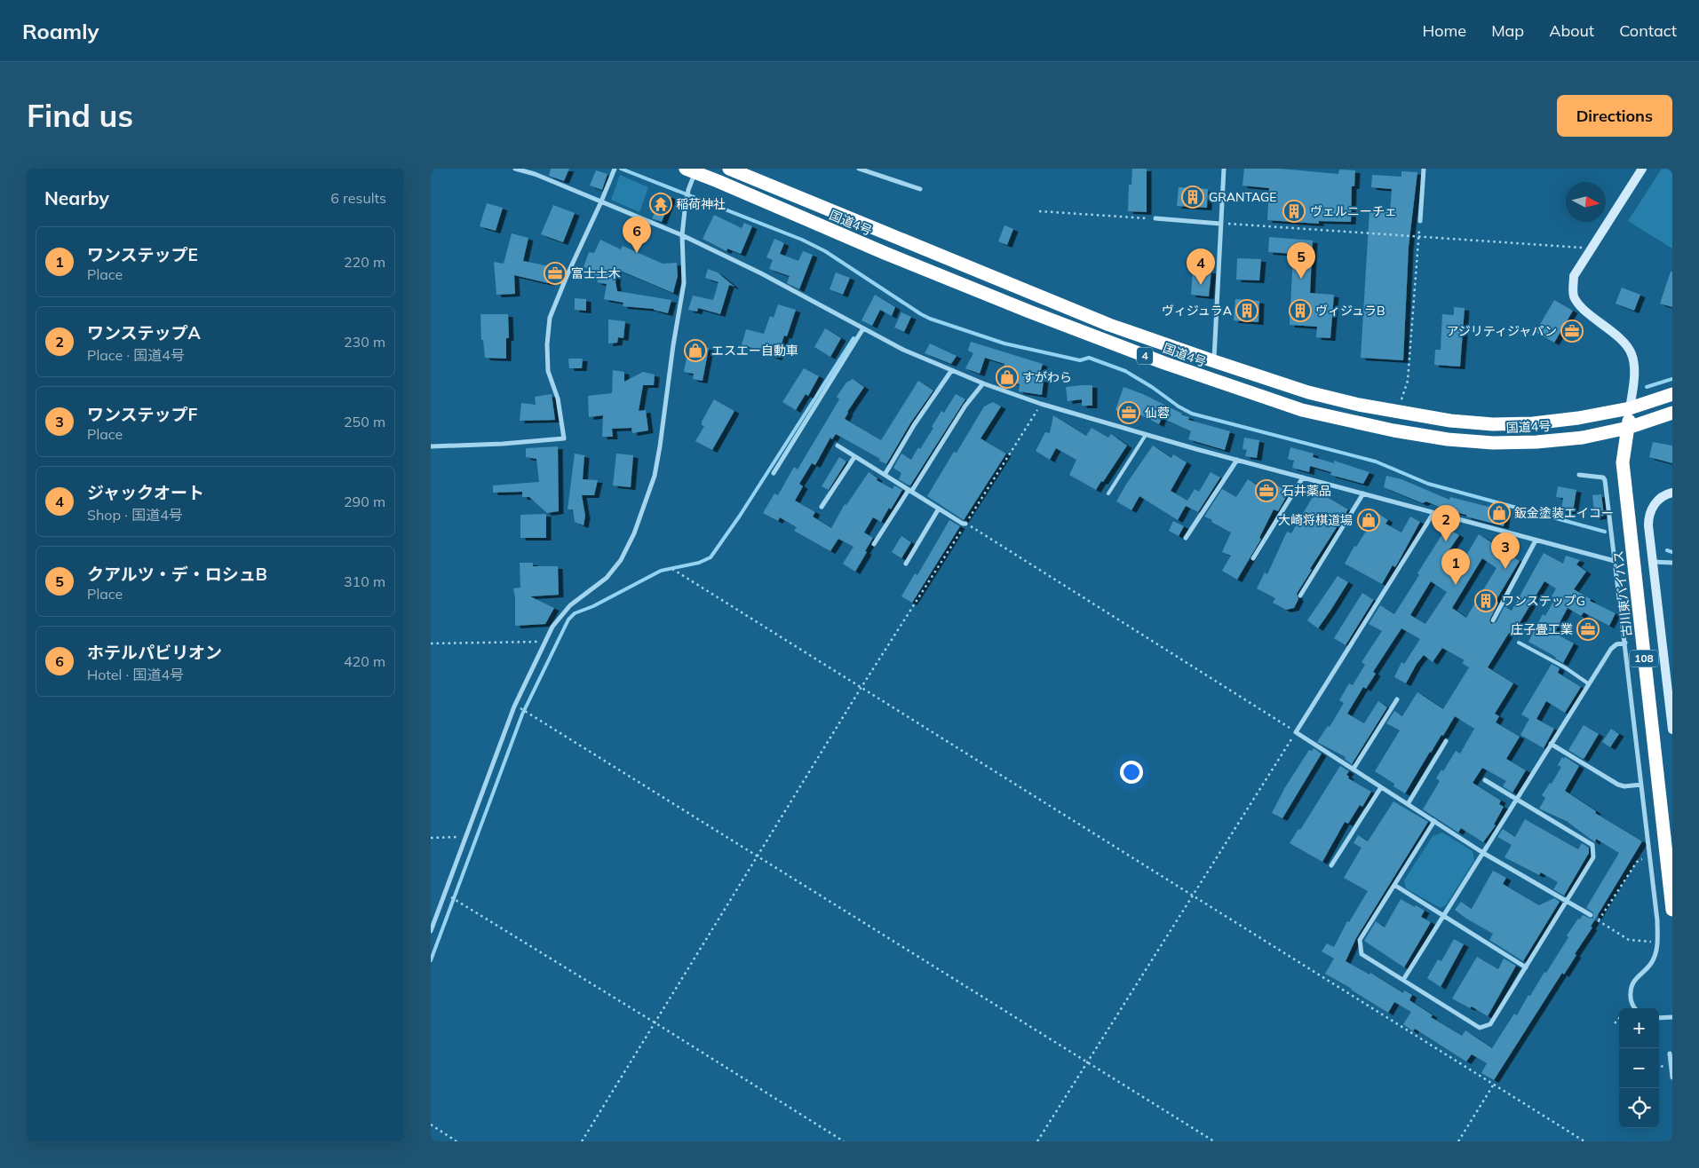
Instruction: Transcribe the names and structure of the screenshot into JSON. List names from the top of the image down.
{
  "streets": {
    "highway": [
      "国道4号",
      "4",
      "古川東バイパス",
      "108"
    ]
  },
  "crossings": [
    ["国道4号", "古川東バイパス"]
  ],
  "places": {
    "building": [
      "GRANTAGE",
      "ヴェルニーチェ",
      "ヴィジュラA",
      "ヴィジュラB",
      "ワンステップG"
    ],
    "temple": ["稲荷神社"],
    "office": [
      "富士土木",
      "アジリティジャパン",
      "仙蓉",
      "石井薬品",
      "庄子畳工業"
    ],
    "shop": [
      "エスエー自動車",
      "すがわら",
      "鈑金塗装エイコー",
      "大崎将棋道場"
    ]
  },
  "north": "right",
  "page": {
    "header": "Roamly",
    "nav": [
      "Home",
      "Map",
      "About",
      "Contact"
    ],
    "buttons": "Directions",
    "title": "Find us",
    "heading": ["Nearby", "6 results"],
    "pins": [
      "6",
      "5",
      "4",
      "2",
      "3",
      "1"
    ],
    "list": [
      {
        "mark": "1",
        "name": "ワンステップE",
        "note": "Place",
        "value": "220 m"
      },
      {
        "mark": "2",
        "name": "ワンステップA",
        "note": "Place · 国道4号",
        "value": "230 m"
      },
      {
        "mark": "3",
        "name": "ワンステップF",
        "note": "Place",
        "value": "250 m"
      },
      {
        "mark": "4",
        "name": "ジャックオート",
        "note": "Shop · 国道4号",
        "value": "290 m"
      },
      {
        "mark": "5",
        "name": "クアルツ・デ・ロシュB",
        "note": "Place",
        "value": "310 m"
      },
      {
        "mark": "6",
        "name": "ホテルパビリオン",
        "note": "Hotel · 国道4号",
        "value": "420 m"
      }
    ],
    "map_buttons": ["+", "−"]
  }
}
